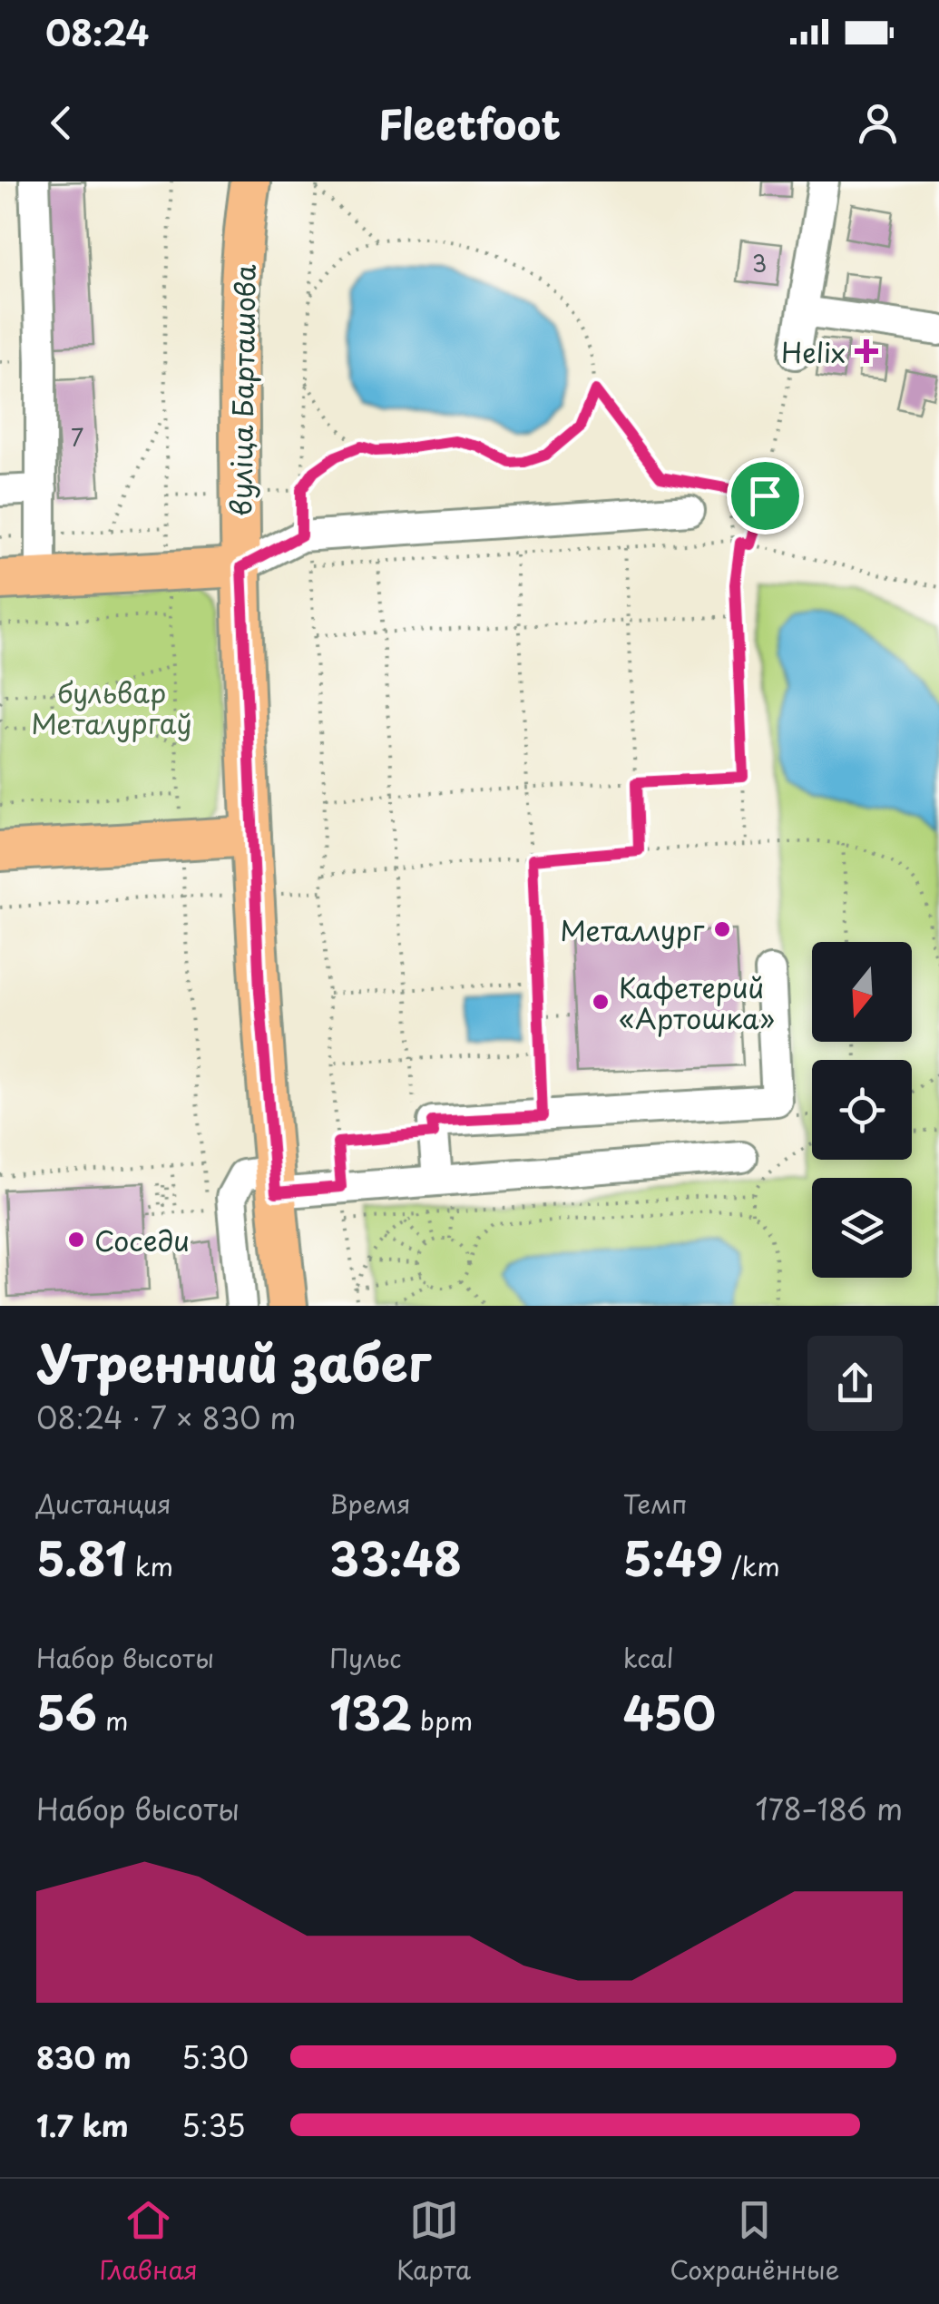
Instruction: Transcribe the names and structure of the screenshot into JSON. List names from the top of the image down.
{
  "streets": {
    "main road": ["вуліца Барташова"]
  },
  "parks": ["бульвар Металургаў"],
  "places": {
    "health": ["Helix"],
    "other": ["Металлург", "Кафетерий «Артошка»", "Соседи"]
  },
  "house_numbers": ["3", "7"],
  "north": "bottom",
  "page": {
    "status": "08:24",
    "header": "Fleetfoot",
    "heading": ["Утренний забег", "08:24 · 7 × 830 m"],
    "stats": [
      ["Дистанция", "5.81 km"],
      ["Время", "33:48"],
      ["Темп", "5:49 /km"],
      ["Набор высоты", "56 m"],
      ["Пульс", "132 bpm"],
      ["kcal", "450"]
    ],
    "chart": ["Набор высоты", "178–186 m"],
    "list": [
      {
        "name": "830 m",
        "note": "5:30"
      },
      {
        "name": "1.7 km",
        "note": "5:35"
      }
    ],
    "tabs": ["Главная", "Карта", "Сохранённые"]
  }
}
